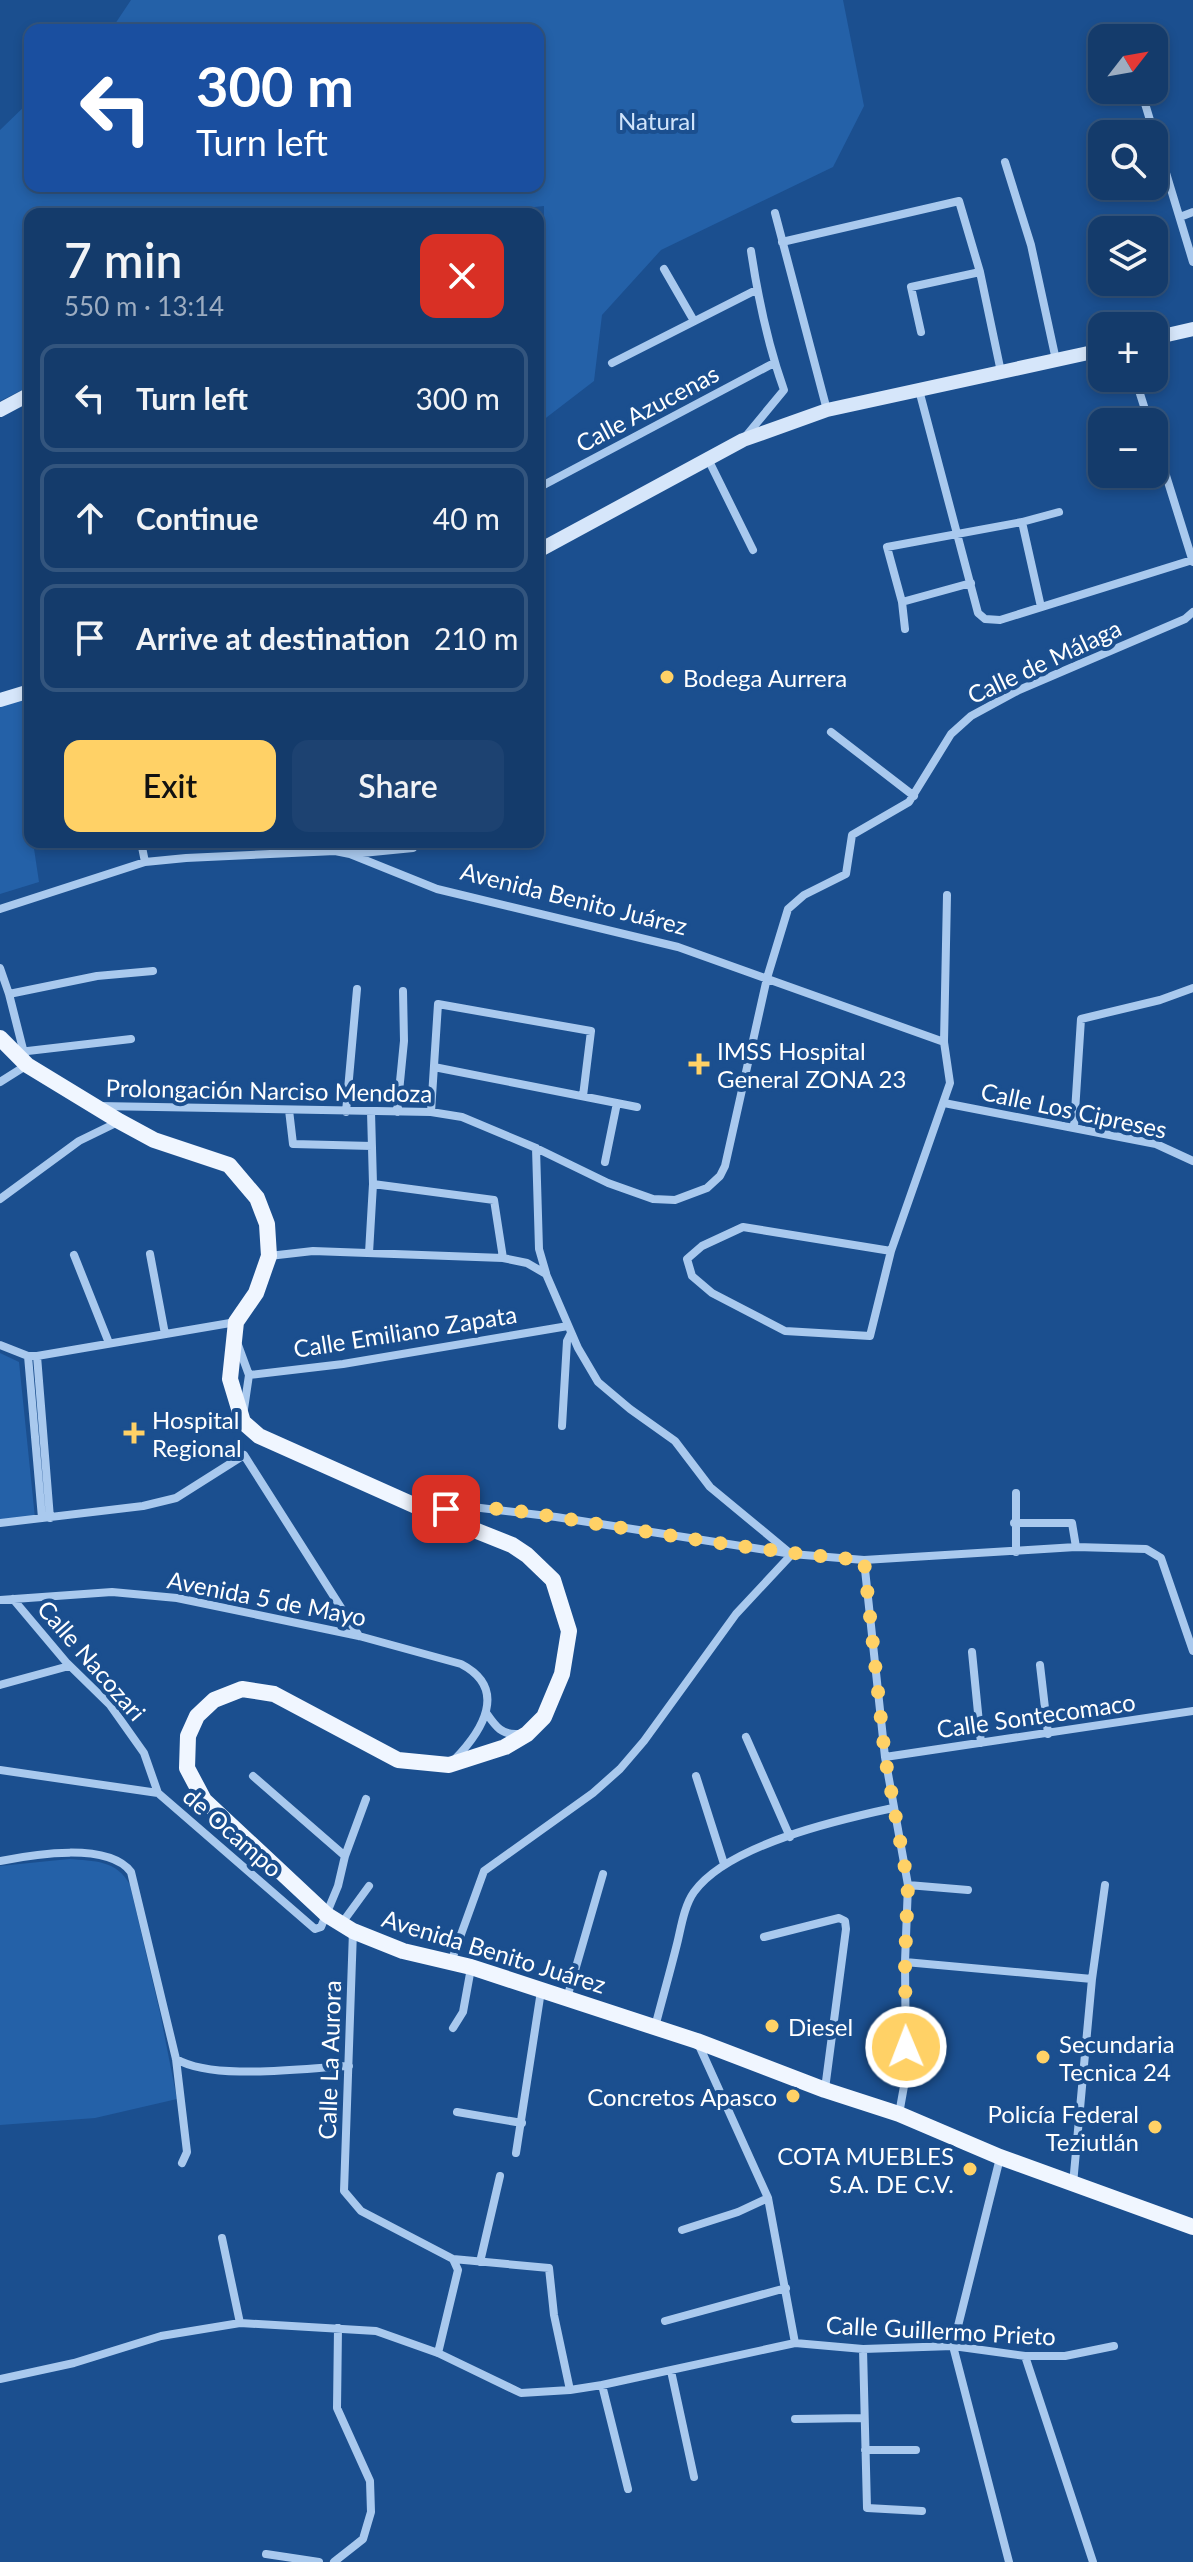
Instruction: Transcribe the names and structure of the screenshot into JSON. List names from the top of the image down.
{
  "streets": {
    "main road": ["Avenida Benito Juárez"],
    "street": [
      "Calle Azucenas",
      "Calle de Málaga",
      "Prolongación Narciso Mendoza",
      "Calle Los Cipreses",
      "Calle Emiliano Zapata",
      "Avenida 5 de Mayo",
      "Calle Nacozari",
      "Calle Sontecomaco",
      "de Ocampo",
      "Calle La Aurora",
      "Calle Guillermo Prieto"
    ]
  },
  "crossings": [
    ["Calle de Málaga", "Avenida Benito Juárez"],
    ["Calle de Málaga", "Prolongación Narciso Mendoza"],
    ["Avenida Benito Juárez", "Prolongación Narciso Mendoza"],
    ["Avenida Benito Juárez", "de Ocampo"],
    ["Avenida Benito Juárez", "Calle La Aurora"],
    ["Avenida 5 de Mayo", "Calle Nacozari"],
    ["Calle Nacozari", "de Ocampo"],
    ["de Ocampo", "Calle La Aurora"]
  ],
  "parks": ["Natural"],
  "places": {
    "other": [
      "Bodega Aurrera",
      "Diesel",
      "Secundaria Tecnica 24",
      "Concretos Apasco",
      "Policía Federal Teziutlán",
      "COTA MUEBLES S.A. DE C.V."
    ],
    "health": ["IMSS Hospital General ZONA 23", "Hospital Regional"]
  },
  "north": "top right",
  "page": {
    "map_buttons": ["+", "−"],
    "turn": ["300 m", "Turn left"],
    "heading": ["7 min", "550 m · 13:14"],
    "list": [
      {
        "name": "Turn left",
        "value": "300 m"
      },
      {
        "name": "Continue",
        "value": "40 m"
      },
      {
        "name": "Arrive at destination",
        "value": "210 m"
      }
    ],
    "buttons": ["Exit", "Share"]
  }
}
